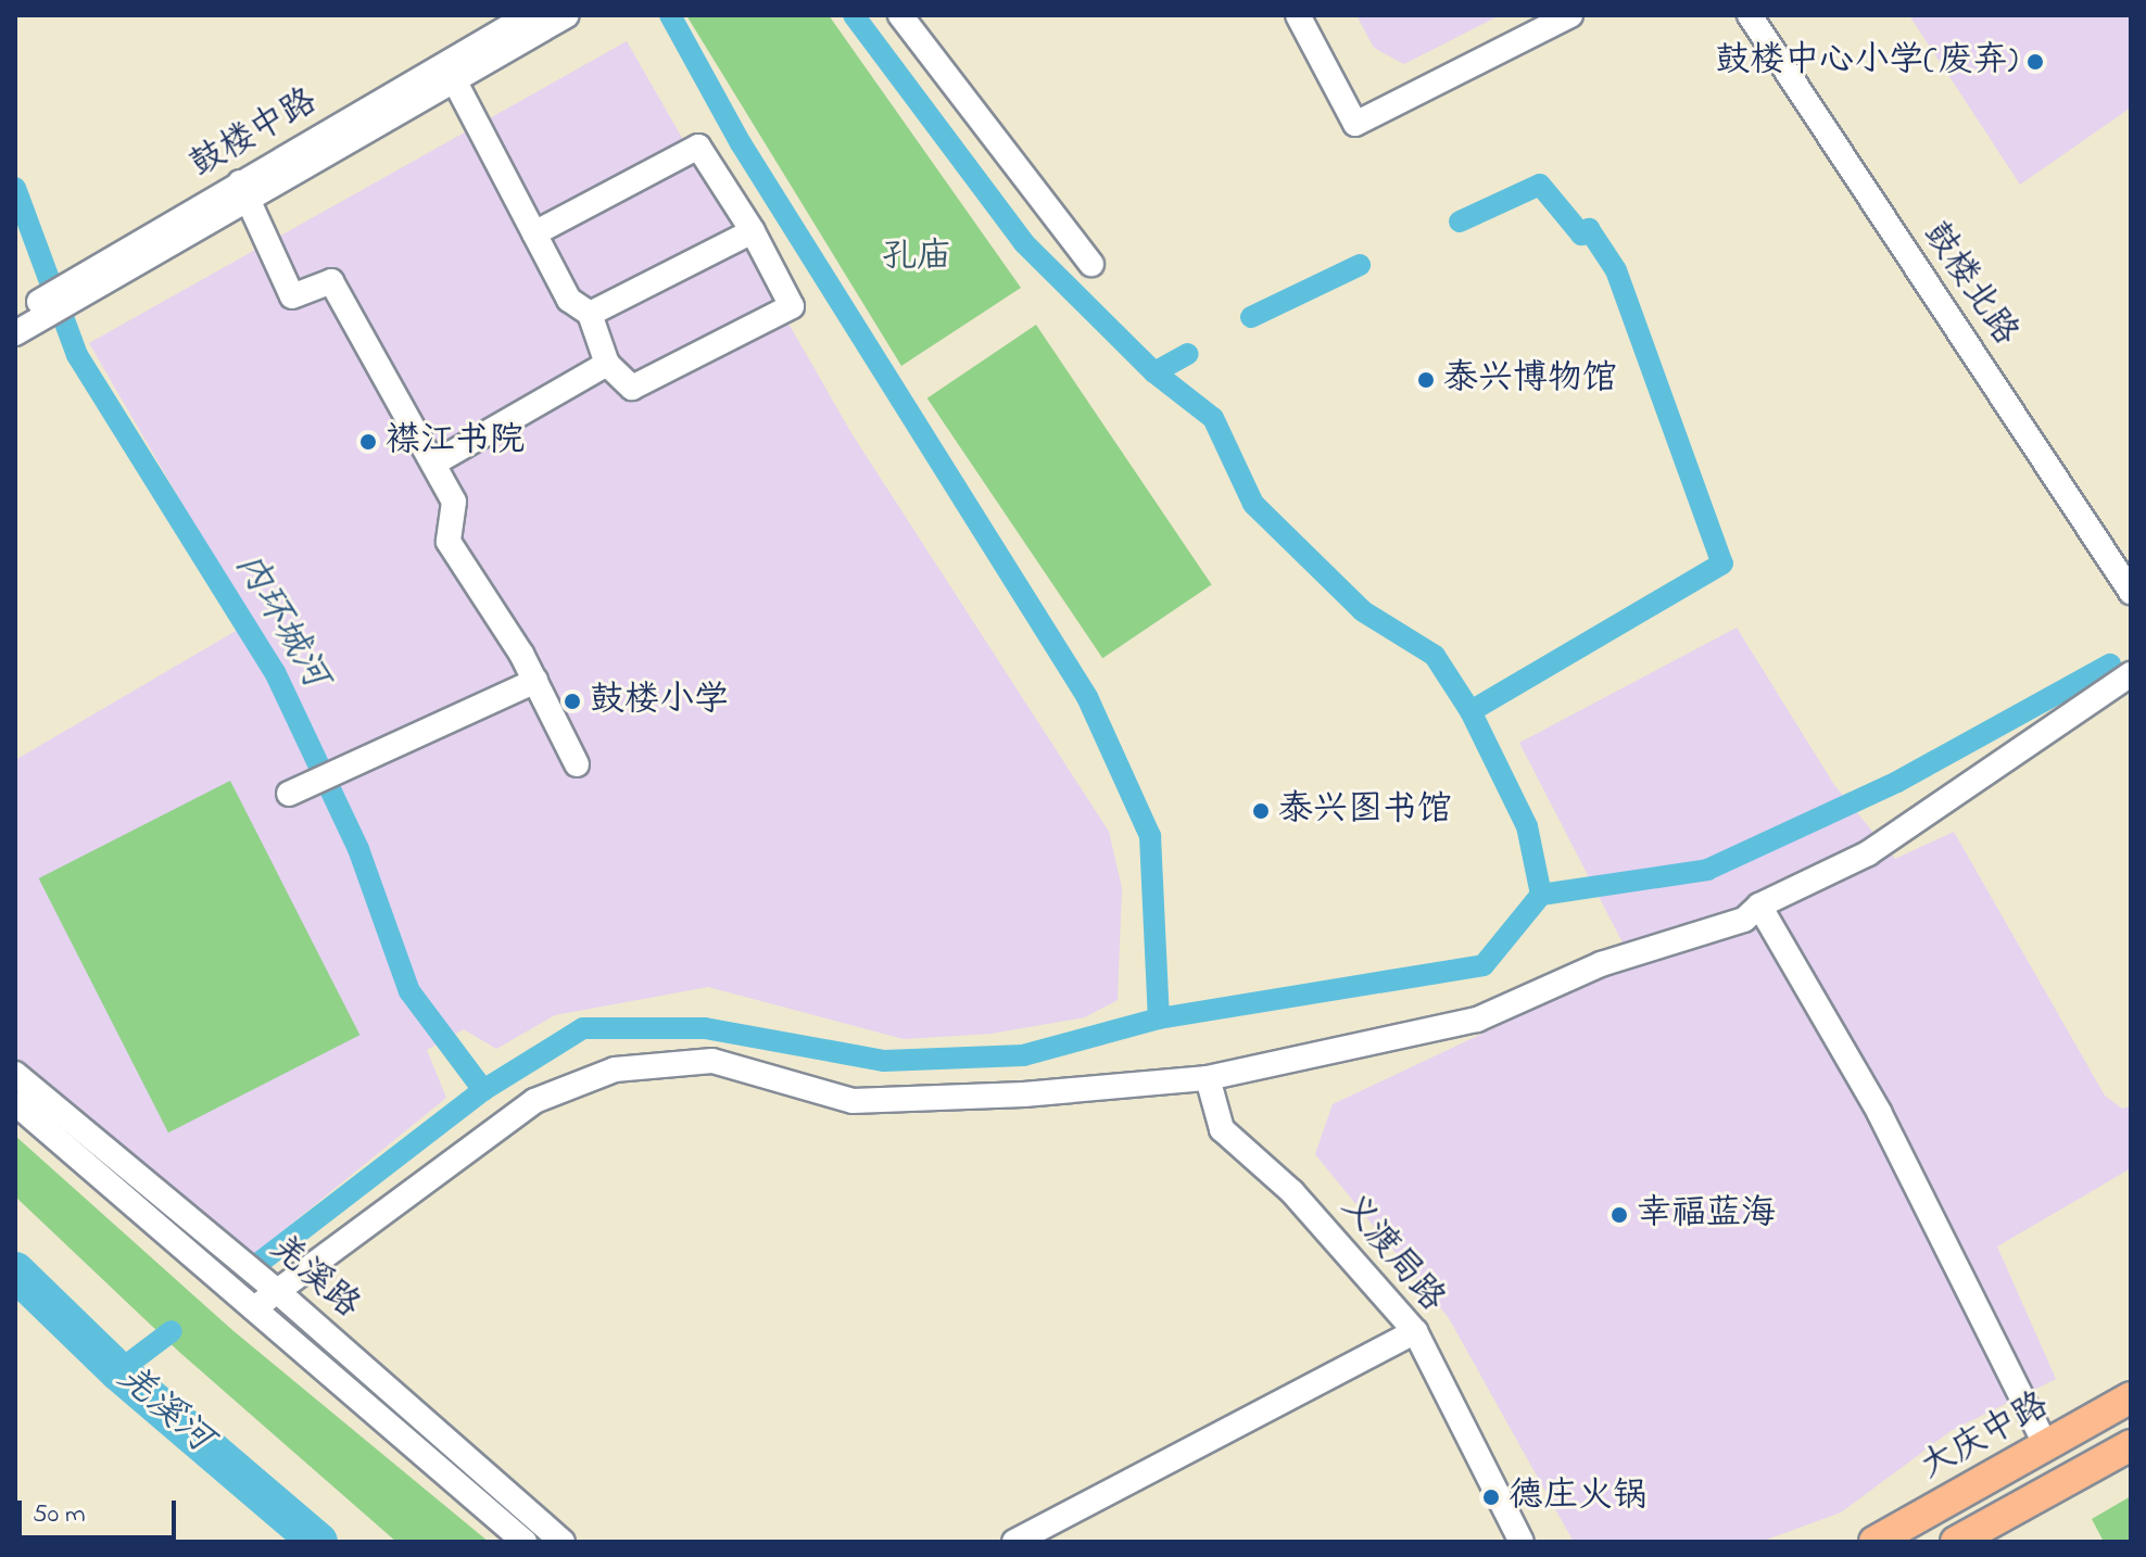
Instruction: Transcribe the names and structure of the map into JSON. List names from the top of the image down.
{
  "streets": {
    "main road": ["大庆中路"],
    "street": [
      "鼓楼中路",
      "鼓楼北路",
      "义渡局路",
      "羌溪路"
    ]
  },
  "water": ["内环城河", "羌溪河"],
  "parks": ["孔庙"],
  "places": [
    "鼓楼中心小学(废弃)",
    "泰兴博物馆",
    "襟江书院",
    "鼓楼小学",
    "泰兴图书馆",
    "幸福蓝海",
    "德庄火锅"
  ],
  "scale_bar": "50 m"
}
